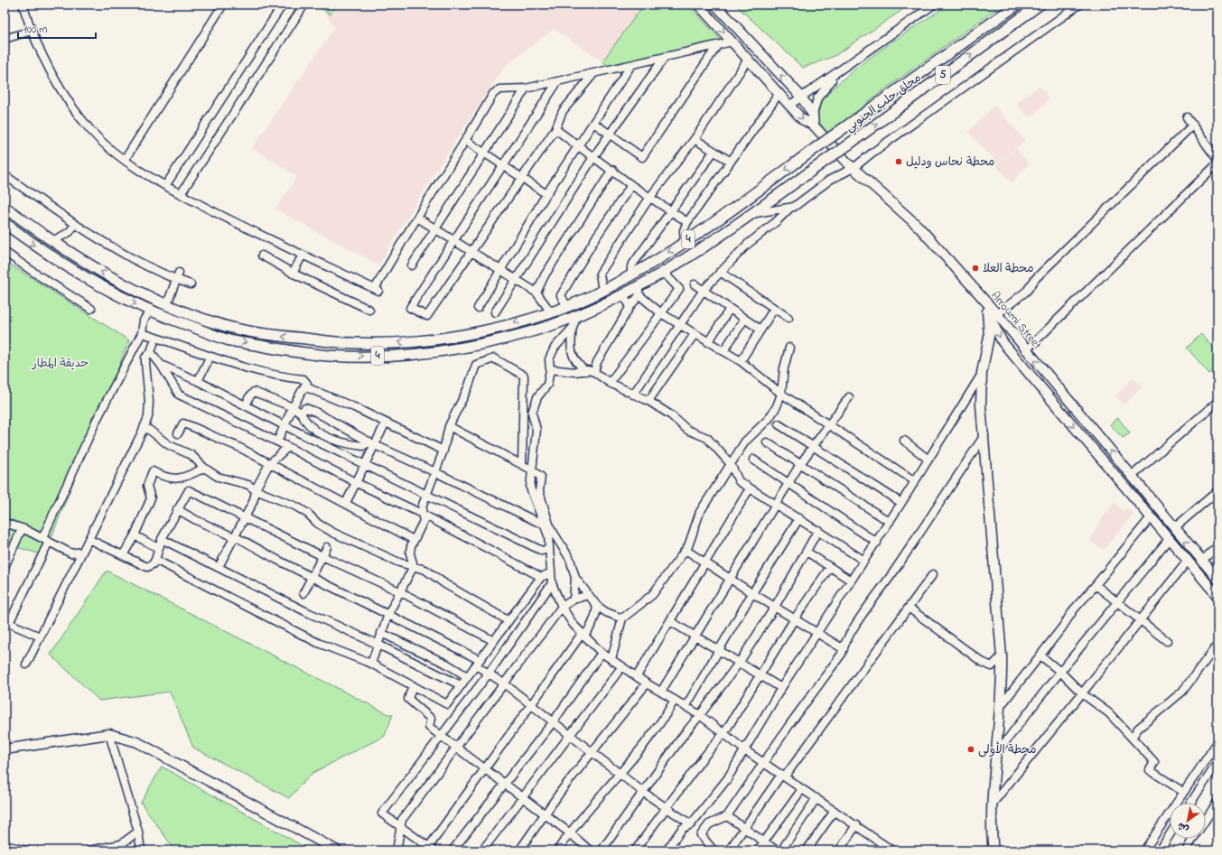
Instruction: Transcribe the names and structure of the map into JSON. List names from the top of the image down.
{
  "streets": {
    "highway": ["5", "محلق حلب الجنوبي", "4"],
    "main road": ["Arroumi Street"]
  },
  "crossings": [
    ["محلق حلب الجنوبي", "4"]
  ],
  "parks": ["حديقة المطار"],
  "places": ["محطة نحاس ودليل", "محطة العلا", "محطة الأولى"],
  "scale_bar": "100 m",
  "north": "bottom left"
}
